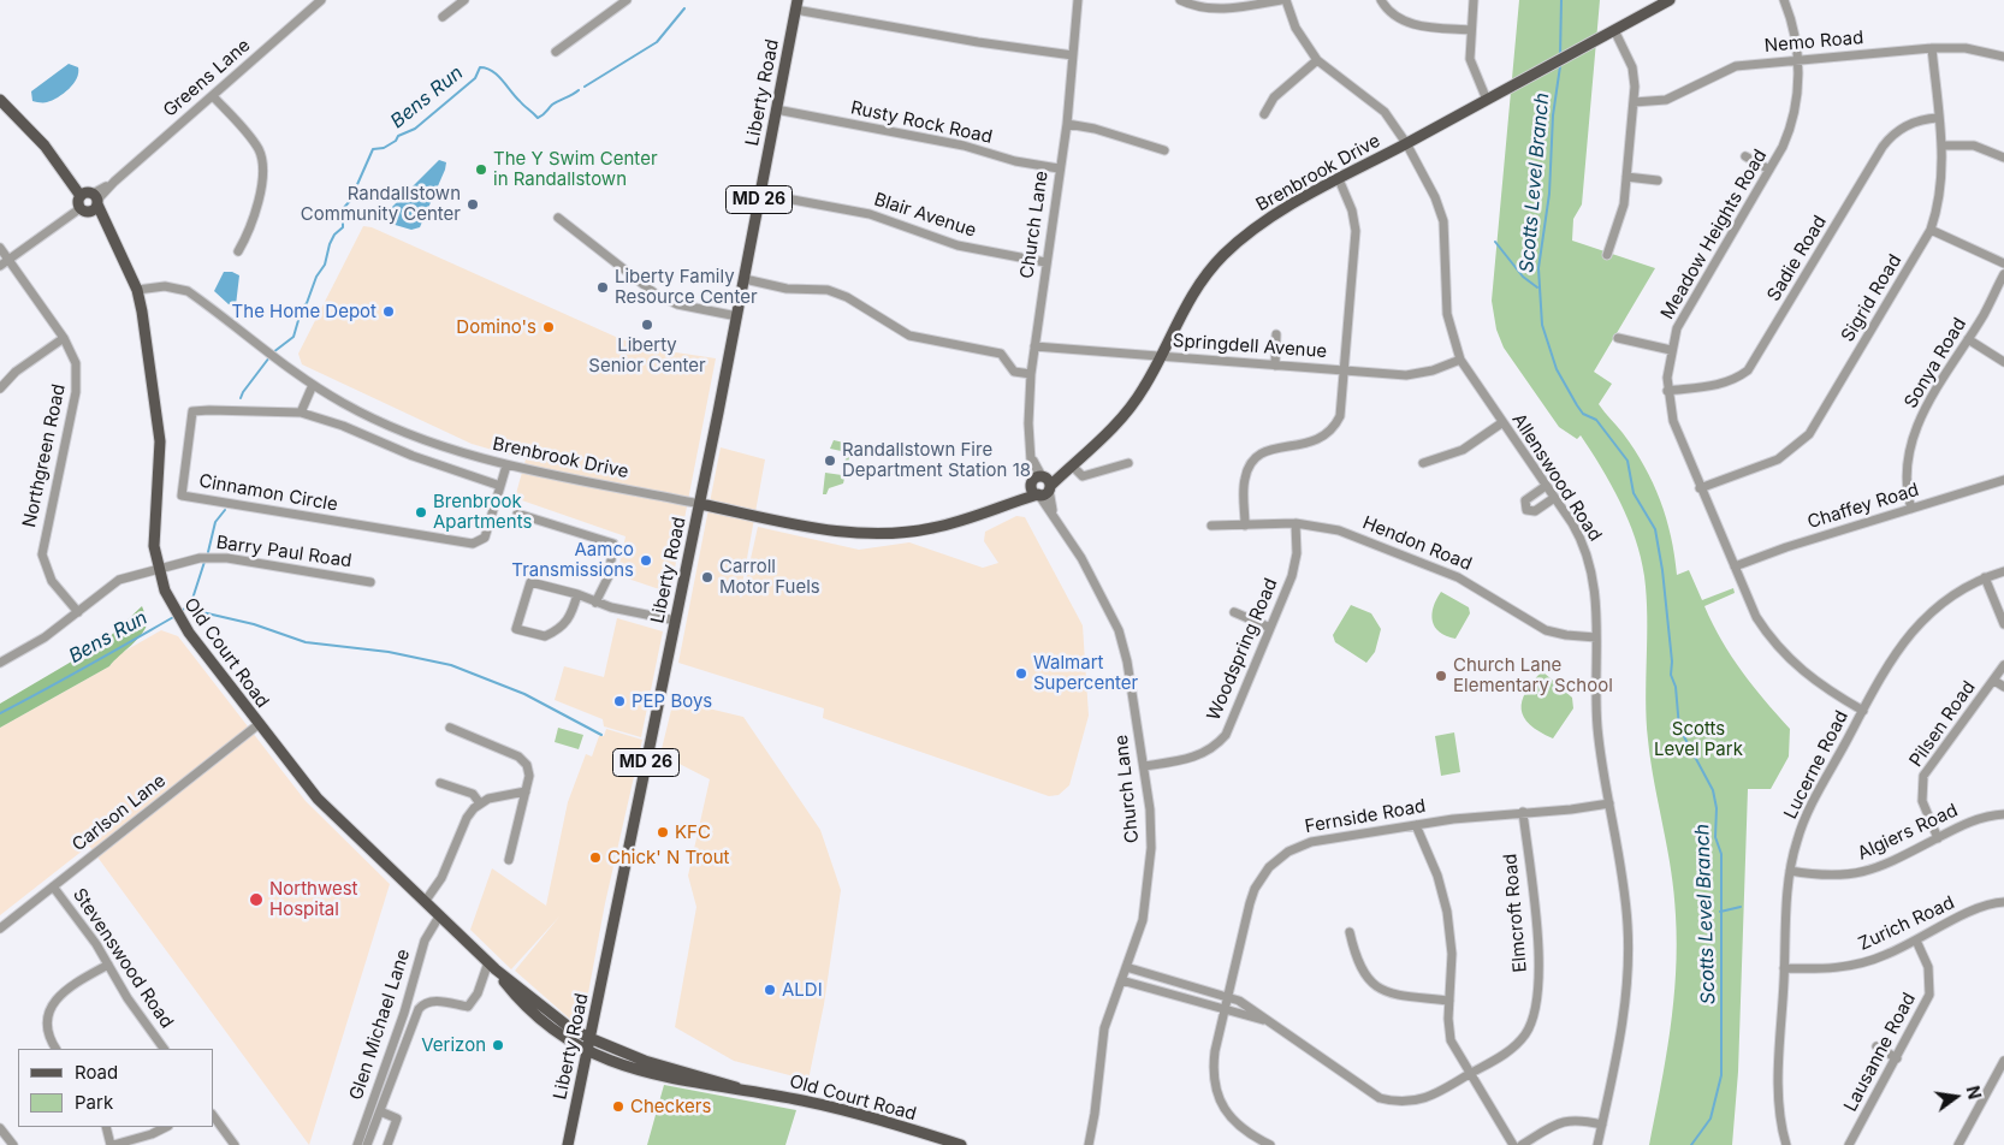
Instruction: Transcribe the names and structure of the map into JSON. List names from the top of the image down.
{
  "streets": {
    "main road": [
      "Liberty Road",
      "Brenbrook Drive",
      "MD 26",
      "Old Court Road"
    ],
    "street": [
      "Nemo Road",
      "Greens Lane",
      "Rusty Rock Road",
      "Blair Avenue",
      "Church Lane",
      "Meadow Heights Road",
      "Sadie Road",
      "Sigrid Road",
      "Springdell Avenue",
      "Sonya Road",
      "Northgreen Road",
      "Allenswood Road",
      "Cinnamon Circle",
      "Chaffey Road",
      "Hendon Road",
      "Barry Paul Road",
      "Woodspring Road",
      "Pilsen Road",
      "Lucerne Road",
      "Carlson Lane",
      "Fernside Road",
      "Algiers Road",
      "Elmcroft Road",
      "Zurich Road",
      "Stevenswood Road",
      "Glen Michael Lane",
      "Lausanne Road"
    ]
  },
  "crossings": [
    ["Nemo Road", "Meadow Heights Road"],
    ["Nemo Road", "Sigrid Road"],
    ["Greens Lane", "Northgreen Road"],
    ["Greens Lane", "Old Court Road"],
    ["Liberty Road", "Rusty Rock Road"],
    ["Liberty Road", "Brenbrook Drive"],
    ["Liberty Road", "Blair Avenue"],
    ["Liberty Road", "Old Court Road"],
    ["Rusty Rock Road", "Church Lane"],
    ["Brenbrook Drive", "Church Lane"],
    ["Brenbrook Drive", "Springdell Avenue"],
    ["Brenbrook Drive", "Allenswood Road"],
    ["Brenbrook Drive", "Cinnamon Circle"],
    ["Brenbrook Drive", "Old Court Road"],
    ["Blair Avenue", "Church Lane"],
    ["Church Lane", "Springdell Avenue"],
    ["Church Lane", "Woodspring Road"],
    ["Church Lane", "Elmcroft Road"],
    ["Meadow Heights Road", "Sadie Road"],
    ["Meadow Heights Road", "Sigrid Road"],
    ["Meadow Heights Road", "Chaffey Road"],
    ["Meadow Heights Road", "Lucerne Road"],
    ["Sadie Road", "Sigrid Road"],
    ["Springdell Avenue", "Allenswood Road"],
    ["Sonya Road", "Chaffey Road"],
    ["Northgreen Road", "Barry Paul Road"],
    ["Allenswood Road", "Hendon Road"],
    ["Allenswood Road", "Fernside Road"],
    ["Hendon Road", "Woodspring Road"],
    ["Barry Paul Road", "Old Court Road"],
    ["Old Court Road", "Carlson Lane"],
    ["Old Court Road", "Glen Michael Lane"],
    ["Pilsen Road", "Algiers Road"],
    ["Lucerne Road", "Algiers Road"],
    ["Lucerne Road", "Zurich Road"],
    ["Carlson Lane", "Stevenswood Road"],
    ["Fernside Road", "Elmcroft Road"],
    ["Zurich Road", "Lausanne Road"]
  ],
  "water": ["Bens Run", "Scotts Level Branch"],
  "parks": ["Scotts Level Park"],
  "places": [
    "The Y Swim Center in Randallstown",
    "Randallstown Community Center",
    "Liberty Family Resource Center",
    "The Home Depot",
    "Liberty Senior Center",
    "Domino's",
    "Randallstown Fire Department Station 18",
    "Brenbrook Apartments",
    "Aamco Transmissions",
    "Carroll Motor Fuels",
    "Walmart Supercenter",
    "Church Lane Elementary School",
    "PEP Boys",
    "KFC",
    "Chick' N Trout",
    "Northwest Hospital",
    "ALDI",
    "Verizon",
    "Checkers"
  ],
  "legend": ["Road", "Park"],
  "north": "right"
}
